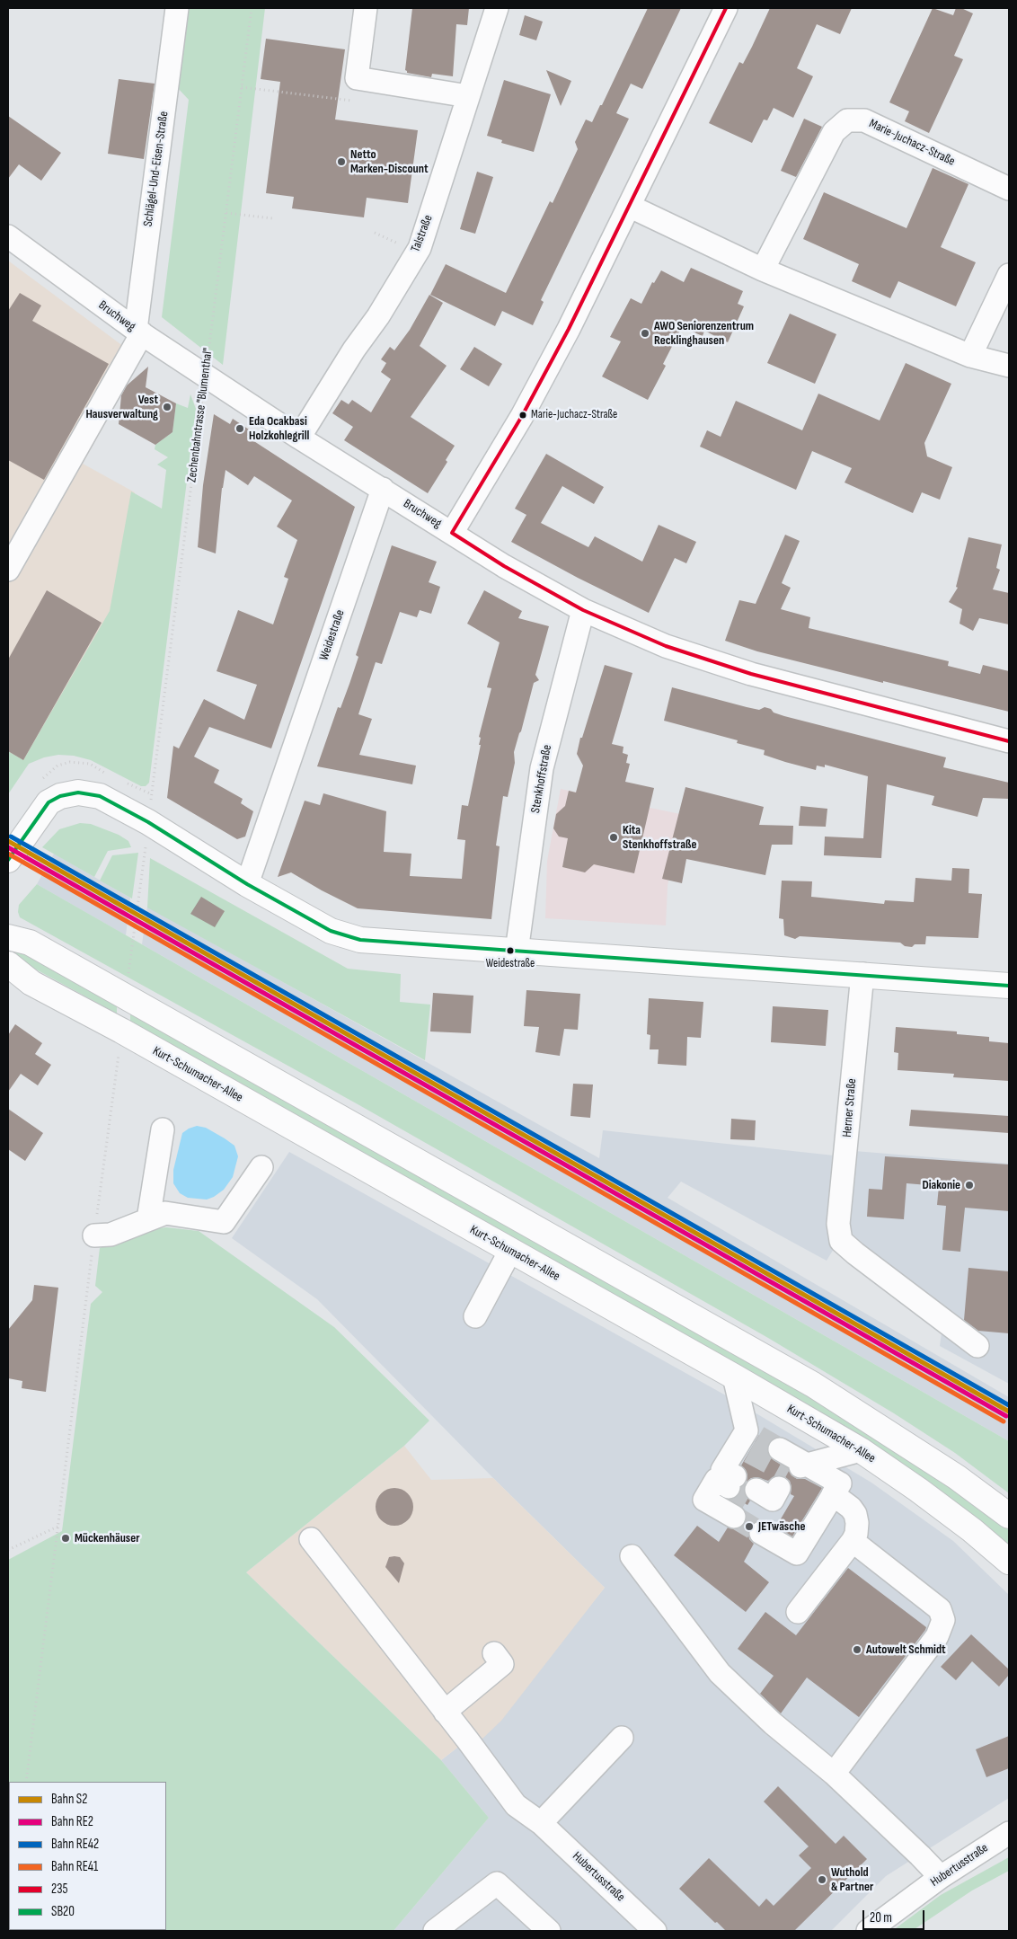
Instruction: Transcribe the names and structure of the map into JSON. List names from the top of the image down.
{
  "streets": {
    "main road": ["Kurt-Schumacher-Allee"],
    "street": [
      "Marie-Juchacz-Straße",
      "Schlägel-Und-Eisen-Straße",
      "Talstraße",
      "Bruchweg",
      "Weidestraße",
      "Stenkhoffstraße",
      "Herner Straße",
      "Hubertusstraße"
    ],
    "path": ["Zechenbahntrasse \"Blumenthal\""]
  },
  "crossings": [
    ["Schlägel-Und-Eisen-Straße", "Bruchweg"],
    ["Talstraße", "Bruchweg"],
    ["Bruchweg", "Zechenbahntrasse \"Blumenthal\""],
    ["Bruchweg", "Weidestraße"],
    ["Bruchweg", "Stenkhoffstraße"]
  ],
  "places": [
    "Netto Marken-Discount",
    "AWO Seniorenzentrum Recklinghausen",
    "Vest Hausverwaltung",
    "Marie-Juchacz-Straße",
    "Eda Ocakbasi Holzkohlegrill",
    "Kita Stenkhoffstraße",
    "Weidestraße",
    "Diakonie",
    "JETwäsche",
    "Mückenhäuser",
    "Autowelt Schmidt",
    "Wuthold & Partner"
  ],
  "lines": [
    "transit line 235",
    "transit line SB20",
    "rail line RE42",
    "rail line S2",
    "rail line RE2",
    "rail line RE41"
  ],
  "legend": [
    "Bahn S2",
    "Bahn RE2",
    "Bahn RE42",
    "Bahn RE41",
    "235",
    "SB20"
  ],
  "scale_bar": "20 m"
}
